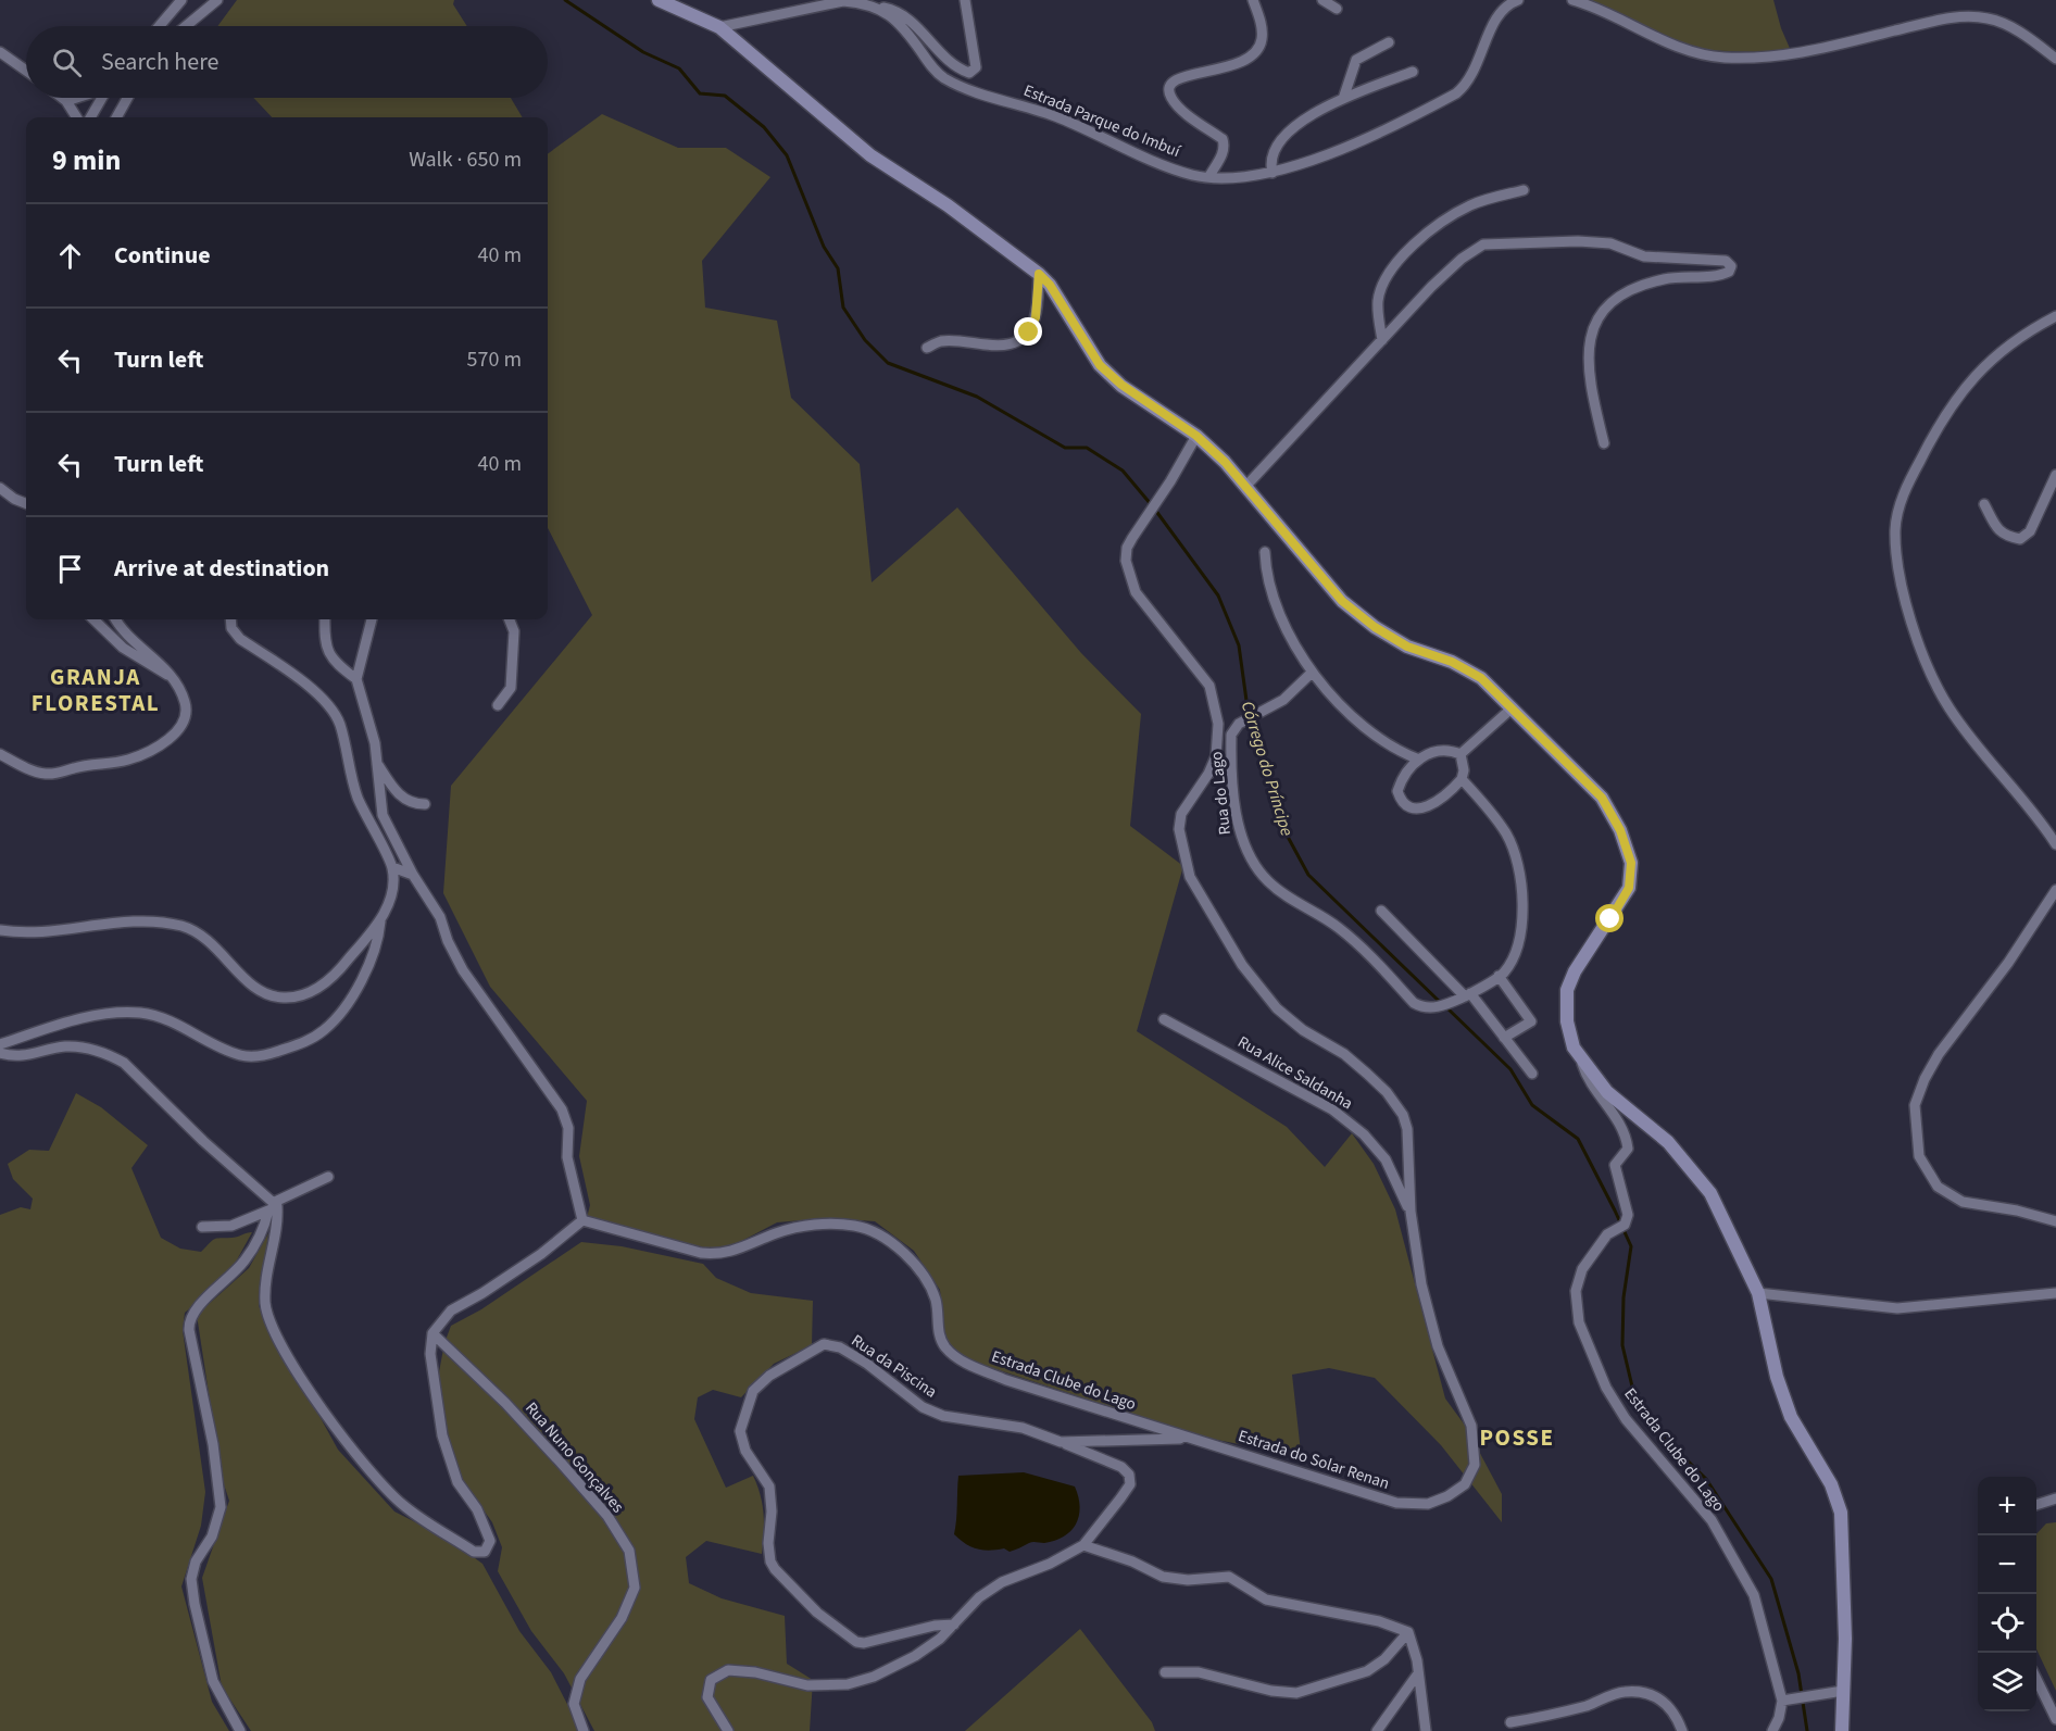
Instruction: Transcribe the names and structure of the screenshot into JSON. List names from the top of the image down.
{
  "streets": {
    "street": [
      "Estrada Parque do Imbuí",
      "Rua do Lago",
      "Rua Alice Saldanha",
      "Rua da Piscina",
      "Estrada Clube do Lago",
      "Rua Nuno Gonçalves",
      "Estrada do Solar Renan"
    ]
  },
  "crossings": [
    ["Rua Alice Saldanha", "Estrada do Solar Renan"],
    ["Rua da Piscina", "Estrada do Solar Renan"],
    ["Estrada Clube do Lago", "Estrada do Solar Renan"]
  ],
  "districts": ["GRANJA FLORESTAL", "POSSE"],
  "water": ["Córrego do Príncipe"],
  "page": {
    "search": "Search here",
    "heading": ["9 min", "Walk · 650 m"],
    "list": [
      ["Continue", "40 m"],
      ["Turn left", "570 m"],
      ["Turn left", "40 m"],
      "Arrive at destination"
    ],
    "map_buttons": ["+", "−"]
  }
}
